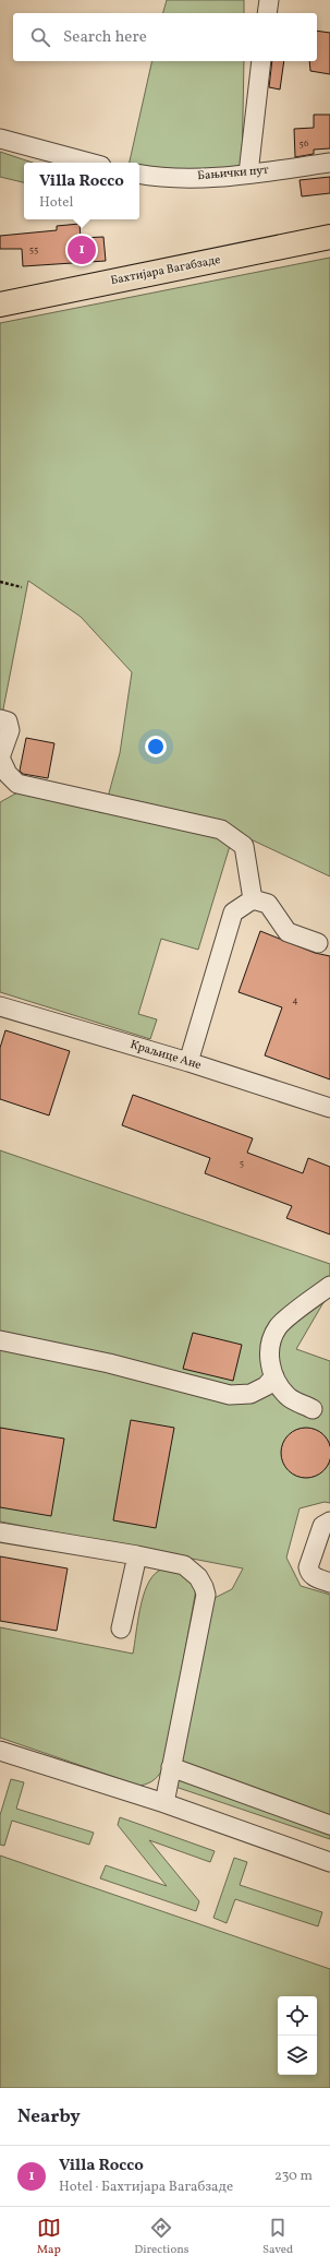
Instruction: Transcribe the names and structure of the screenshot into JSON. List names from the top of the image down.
{
  "streets": {
    "main road": ["Бахтијара Вагабзаде"],
    "street": ["Бањички пут", "Краљице Ане"]
  },
  "house_numbers": [
    "56",
    "55",
    "4",
    "5"
  ],
  "page": {
    "search": "Search here",
    "popup": ["Villa Rocco", "Hotel"],
    "pins": "1",
    "heading": "Nearby",
    "list": [
      {
        "mark": "1",
        "name": "Villa Rocco",
        "note": "Hotel · Бахтијара Вагабзаде",
        "value": "230 m"
      }
    ],
    "nav": ["Map", "Directions", "Saved"]
  }
}
